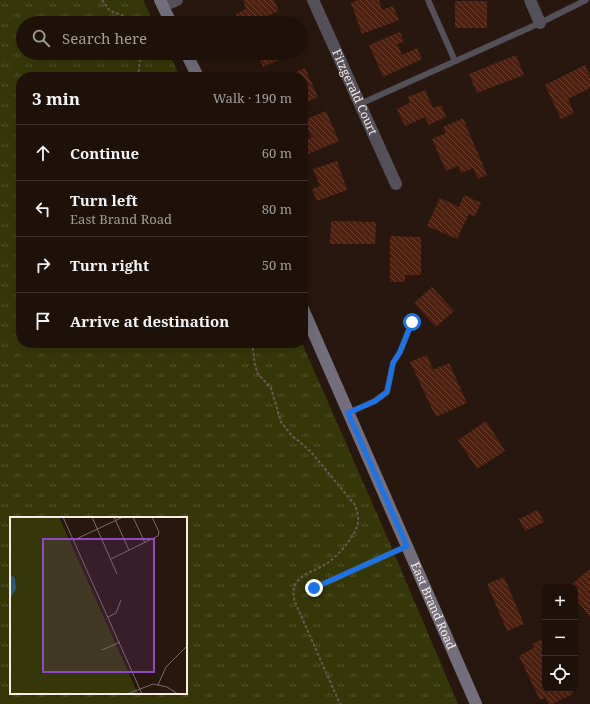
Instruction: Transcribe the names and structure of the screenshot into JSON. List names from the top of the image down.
{
  "streets": {
    "main road": ["East Brand Road"],
    "street": ["Fitzgerald Court"]
  },
  "page": {
    "search": "Search here",
    "heading": ["3 min", "Walk · 190 m"],
    "list": [
      ["Continue", "60 m"],
      ["Turn left", "East Brand Road", "80 m"],
      ["Turn right", "50 m"],
      "Arrive at destination"
    ],
    "map_buttons": ["+", "−"]
  }
}
